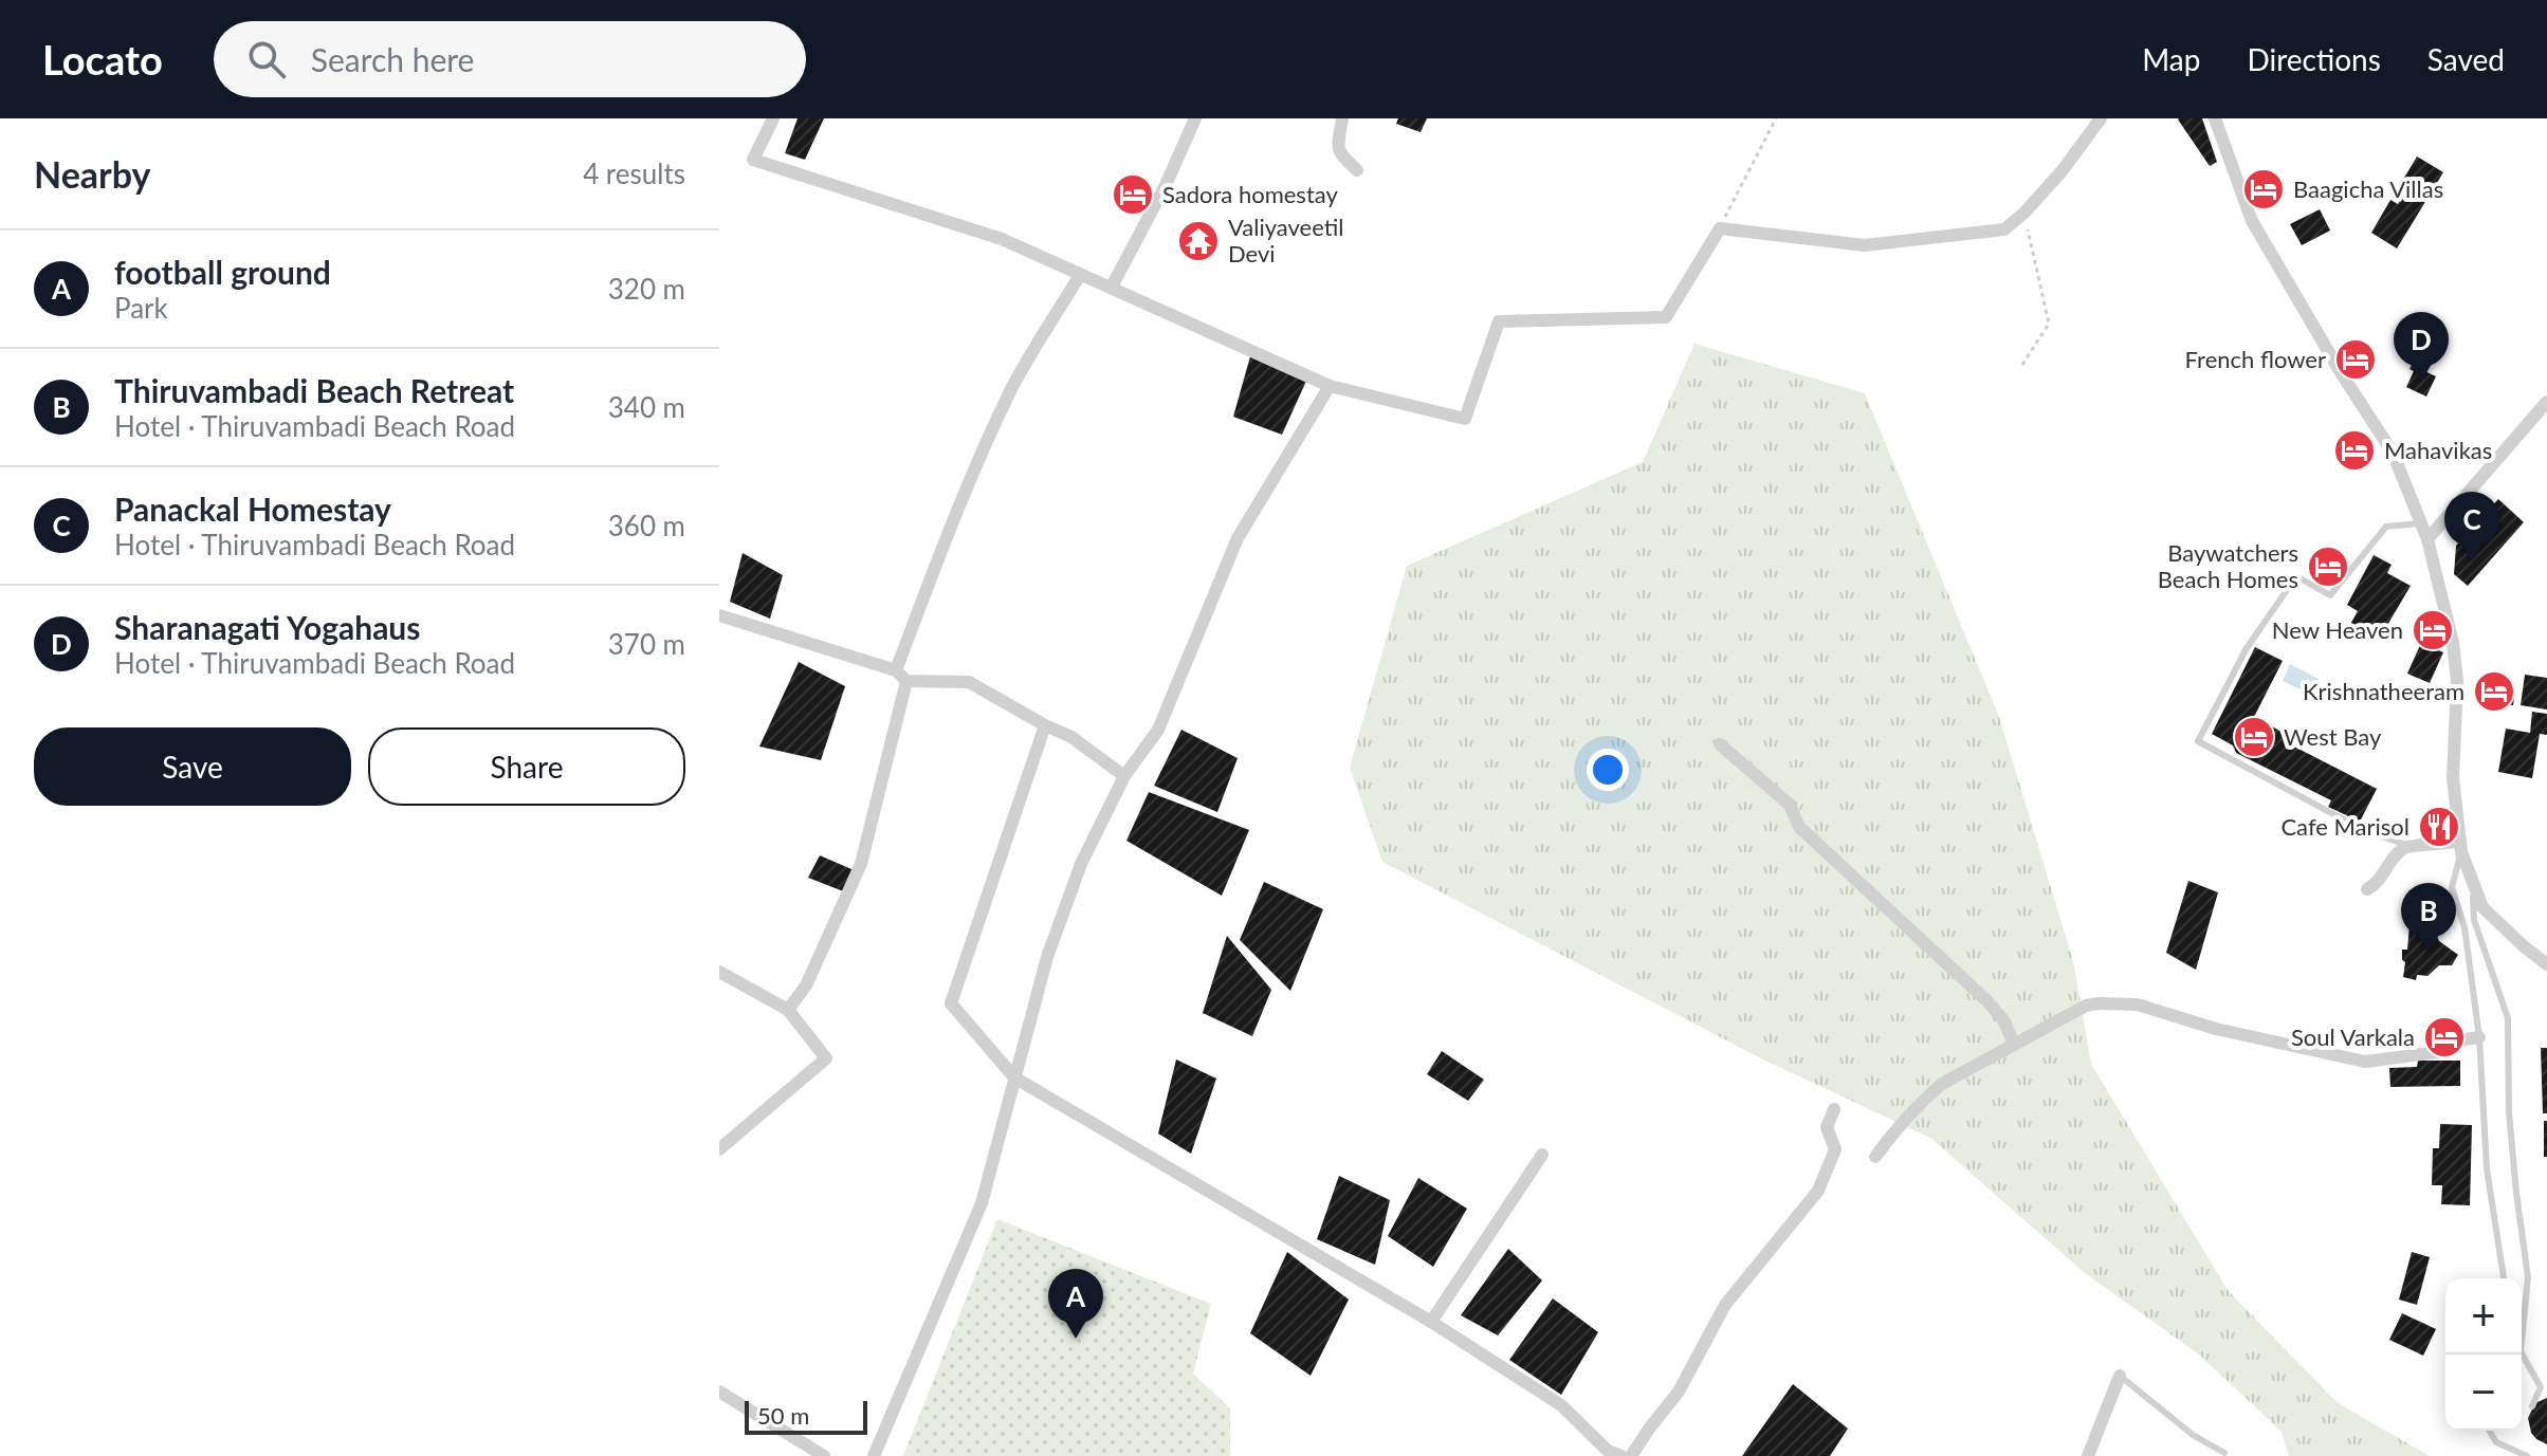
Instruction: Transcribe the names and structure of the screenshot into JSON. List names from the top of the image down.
{
  "places": {
    "hotel": [
      "Baagicha Villas",
      "Sadora homestay",
      "French flower",
      "Mahavikas",
      "Baywatchers Beach Homes",
      "New Heaven",
      "Krishnatheeram",
      "West Bay",
      "Soul Varkala"
    ],
    "temple": ["Valiyaveetil Devi"],
    "restaurant": ["Cafe Marisol"]
  },
  "scale_bar": "50 m",
  "page": {
    "header": "Locato",
    "search": "Search here",
    "nav": ["Map", "Directions", "Saved"],
    "heading": ["Nearby", "4 results"],
    "list": [
      {
        "mark": "A",
        "name": "football ground",
        "note": "Park",
        "value": "320 m"
      },
      {
        "mark": "B",
        "name": "Thiruvambadi Beach Retreat",
        "note": "Hotel · Thiruvambadi Beach Road",
        "value": "340 m"
      },
      {
        "mark": "C",
        "name": "Panackal Homestay",
        "note": "Hotel · Thiruvambadi Beach Road",
        "value": "360 m"
      },
      {
        "mark": "D",
        "name": "Sharanagati Yogahaus",
        "note": "Hotel · Thiruvambadi Beach Road",
        "value": "370 m"
      }
    ],
    "pins": [
      "D",
      "C",
      "B",
      "A"
    ],
    "buttons": ["Save", "Share"],
    "map_buttons": ["+", "−"],
    "scale": "50 m"
  }
}
